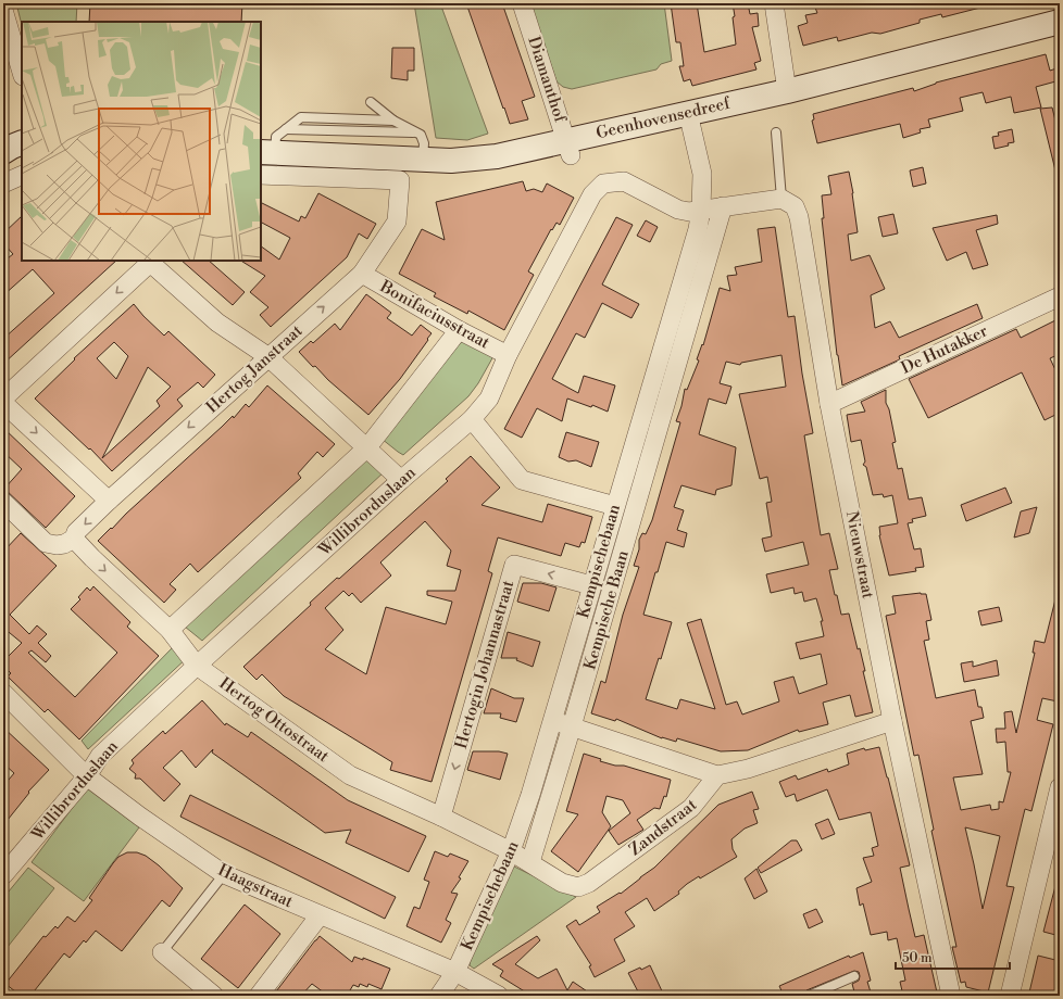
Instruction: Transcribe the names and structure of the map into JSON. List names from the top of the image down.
{
  "streets": {
    "street": [
      "Diamanthof",
      "Geenhovensedreef",
      "Bonifaciusstraat",
      "De Hutakker",
      "Hertog Janstraat",
      "Willibrorduslaan",
      "Nieuwstraat",
      "Kempischebaan",
      "Kempische Baan",
      "Hertogin Johannastraat",
      "Hertog Ottostraat",
      "Zandstraat",
      "Haagstraat"
    ]
  },
  "crossings": [
    ["Diamanthof", "Geenhovensedreef"],
    ["Geenhovensedreef", "Kempischebaan"],
    ["Bonifaciusstraat", "Hertog Janstraat"],
    ["Bonifaciusstraat", "Willibrorduslaan"],
    ["De Hutakker", "Nieuwstraat"],
    ["Hertog Janstraat", "Hertog Ottostraat"],
    ["Willibrorduslaan", "Kempischebaan"],
    ["Willibrorduslaan", "Hertog Ottostraat"],
    ["Willibrorduslaan", "Haagstraat"],
    ["Kempischebaan", "Hertogin Johannastraat"],
    ["Kempischebaan", "Hertog Ottostraat"],
    ["Kempischebaan", "Zandstraat"],
    ["Kempischebaan", "Haagstraat"],
    ["Kempische Baan", "Zandstraat"],
    ["Hertogin Johannastraat", "Hertog Ottostraat"],
    ["Hertog Ottostraat", "Zandstraat"]
  ],
  "one_way": ["Hertogin Johannastraat"],
  "scale_bar": "50 m"
}
